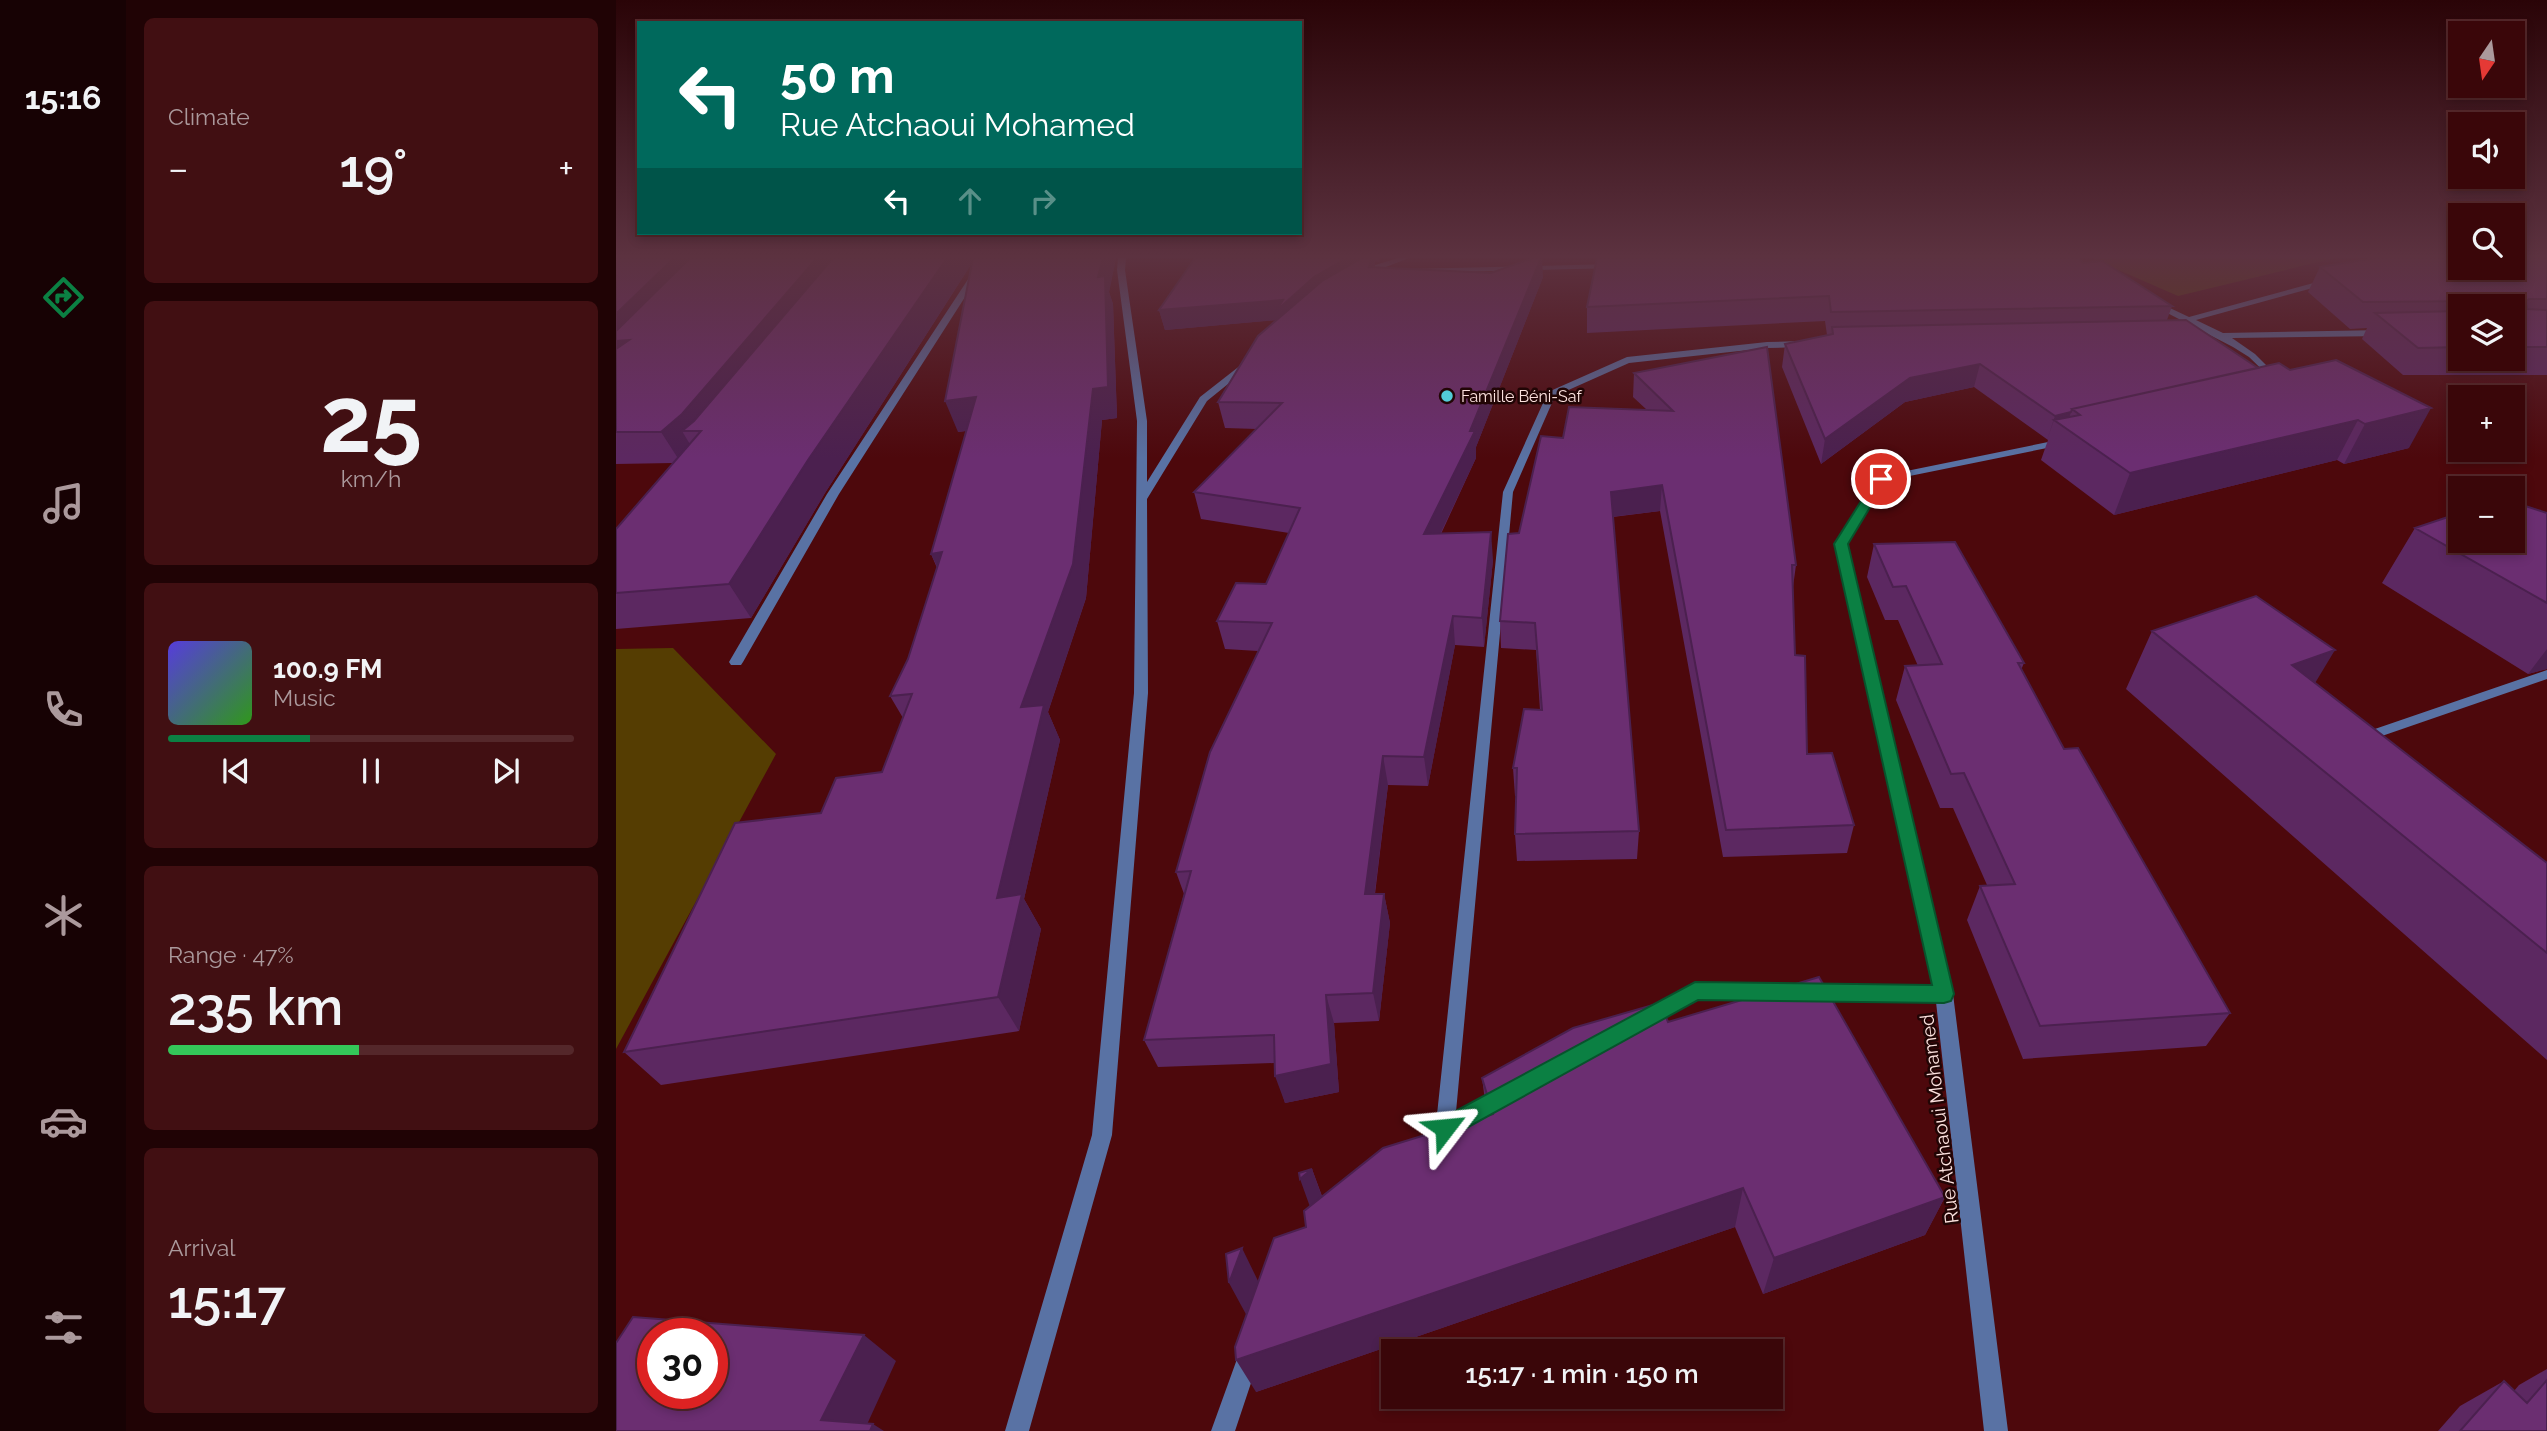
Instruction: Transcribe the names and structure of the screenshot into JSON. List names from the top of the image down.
{
  "streets": {
    "street": ["Rue Atchaoui Mohamed"]
  },
  "places": ["Famille Béni-Saf"],
  "north": "bottom",
  "page": {
    "tabs": "15:16",
    "tile": [
      "Climate",
      ["25", "km/h"],
      ["Range · 47%", "235 km"],
      ["Arrival", "15:17"]
    ],
    "map_buttons": ["+", "−"],
    "turn": ["50 m", "Rue Atchaoui Mohamed"],
    "heat": ["−", "19°", "+"],
    "song": ["100.9 FM", "Music"],
    "limit": "30",
    "trip": "15:17 · 1 min · 150 m"
  }
}
